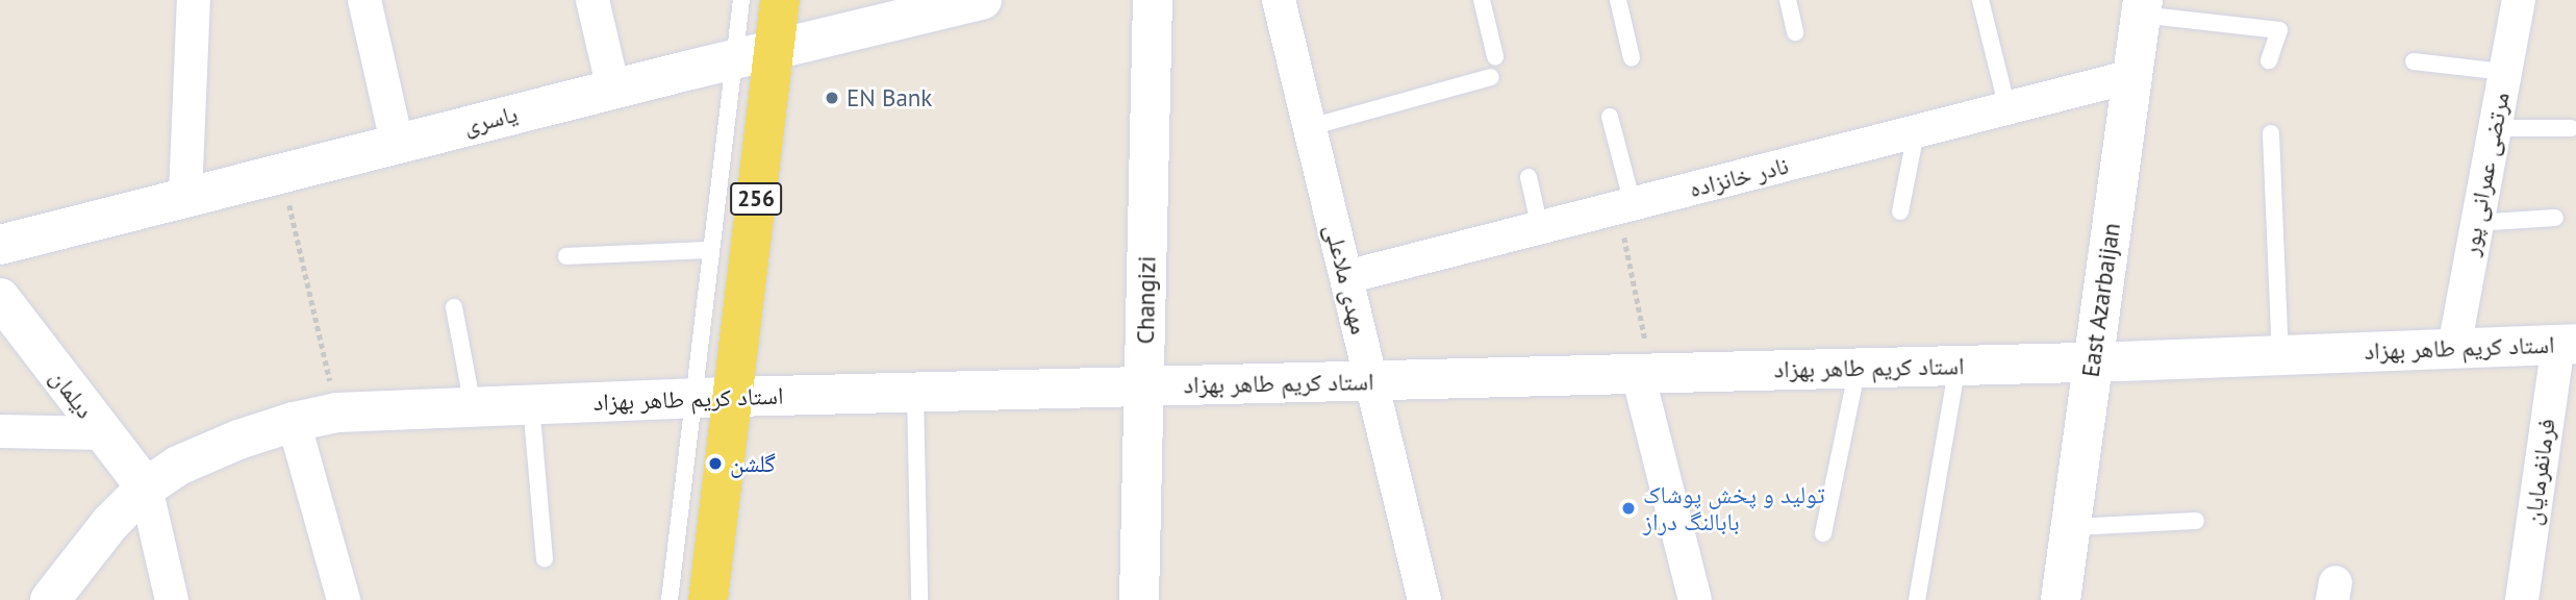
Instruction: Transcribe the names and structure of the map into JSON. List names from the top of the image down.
{
  "streets": {
    "main road": ["256"],
    "street": [
      "یاسری",
      "مرتضی عمرانی پور",
      "نادر خانزاده",
      "مهدی ملاعلی",
      "Changizi",
      "East Azarbaijan",
      "استاد کریم طاهر بهزاد",
      "دیلمان",
      "فرمانفرمایان"
    ]
  },
  "crossings": [
    ["یاسری", "256"],
    ["مرتضی عمرانی پور", "استاد کریم طاهر بهزاد"],
    ["نادر خانزاده", "مهدی ملاعلی"],
    ["نادر خانزاده", "East Azarbaijan"],
    ["256", "استاد کریم طاهر بهزاد"],
    ["مهدی ملاعلی", "استاد کریم طاهر بهزاد"],
    ["Changizi", "استاد کریم طاهر بهزاد"],
    ["East Azarbaijan", "استاد کریم طاهر بهزاد"],
    ["استاد کریم طاهر بهزاد", "دیلمان"],
    ["استاد کریم طاهر بهزاد", "فرمانفرمایان"]
  ],
  "places": ["EN Bank", "گلشن", "تولید و پخش پوشاک بابالنگ دراز"]
}
